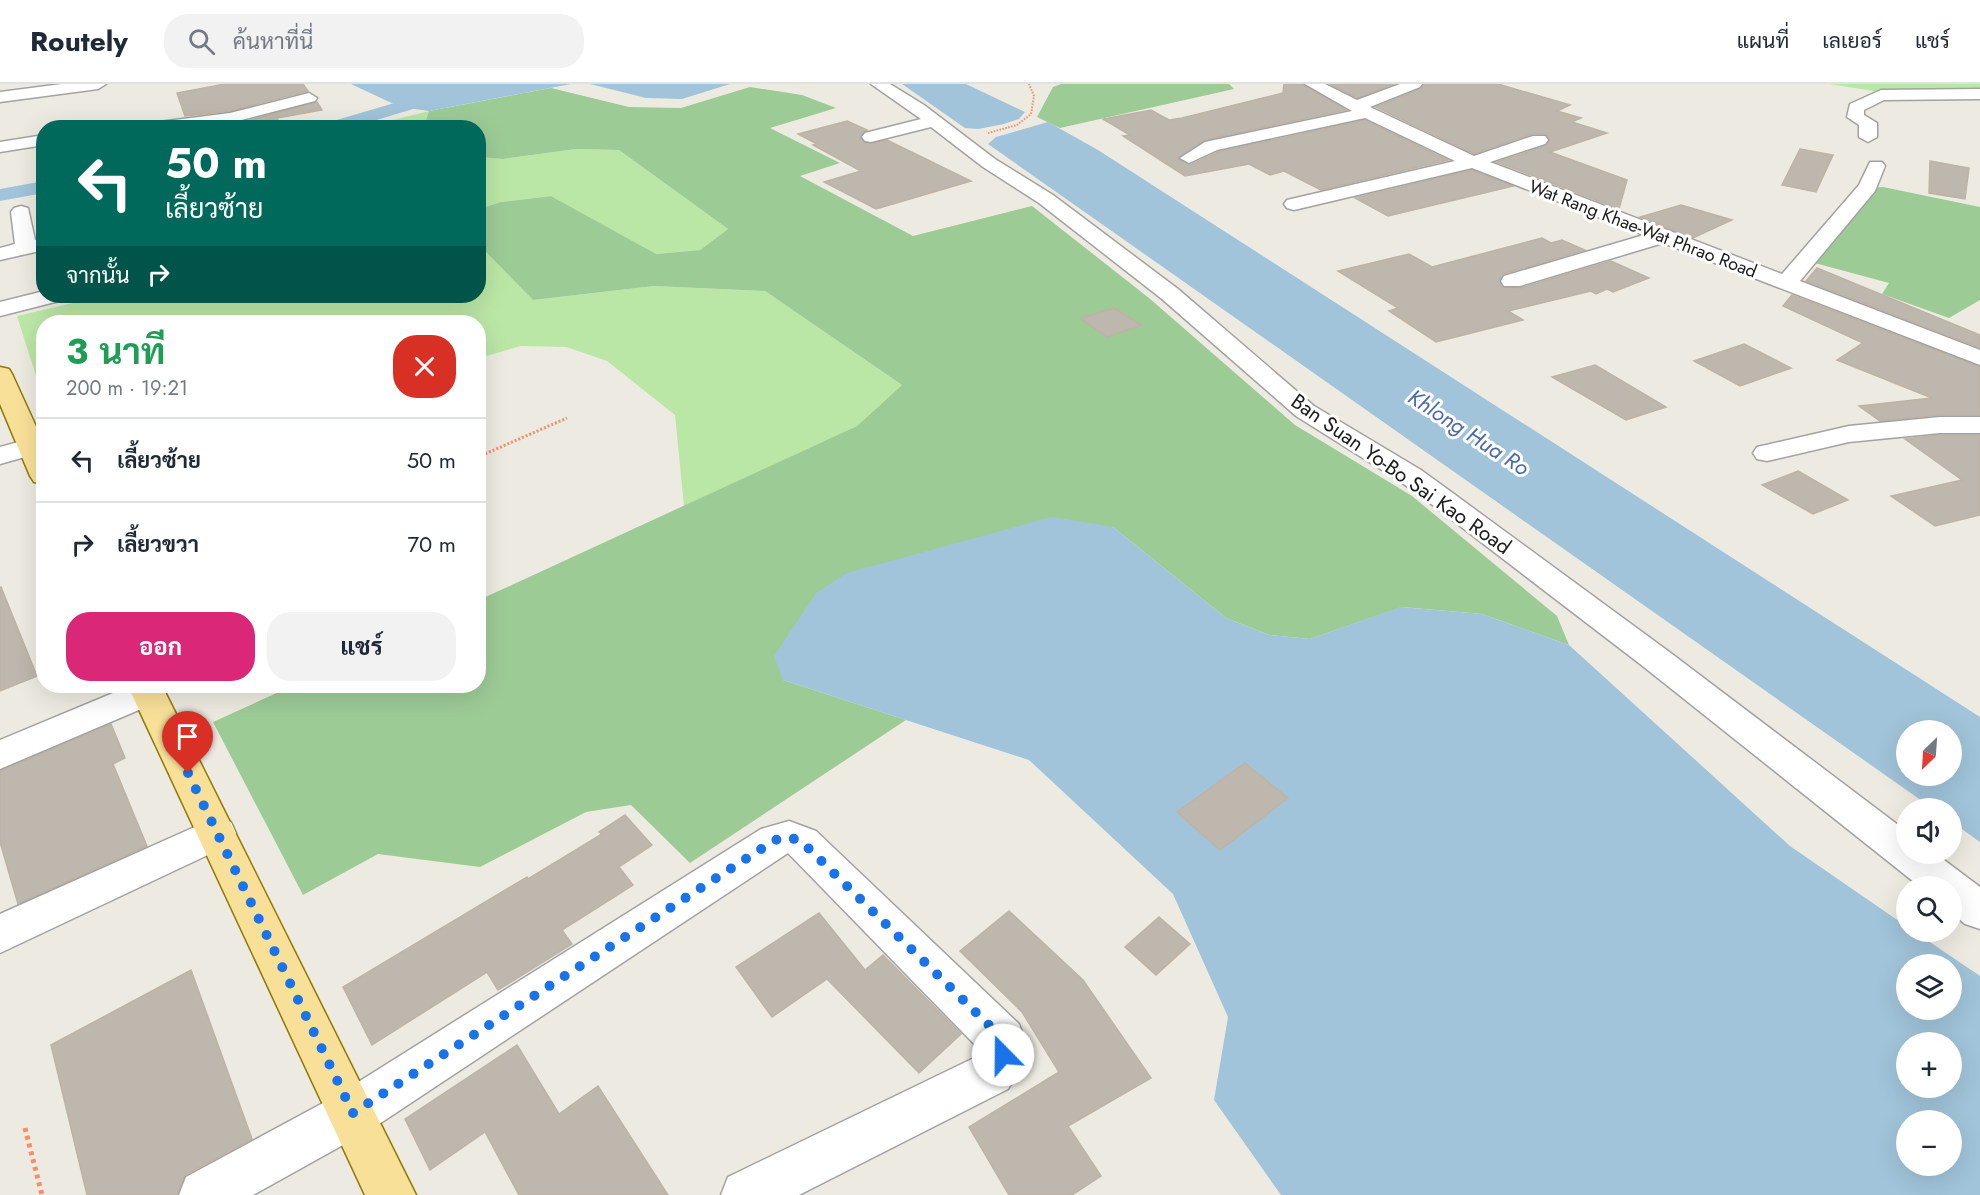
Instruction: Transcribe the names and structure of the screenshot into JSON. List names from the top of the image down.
{
  "streets": {
    "street": ["Wat Rang Khae-Wat Phrao Road", "Ban Suan Yo-Bo Sai Kao Road"]
  },
  "water": ["Khlong Hua Ro"],
  "north": "bottom left",
  "page": {
    "header": "Routely",
    "search": "ค้นหาที่นี่",
    "nav": ["แผนที่", "เลเยอร์", "แชร์"],
    "turn": ["50 m", "เลี้ยวซ้าย"],
    "then": "จากนั้น",
    "heading": ["3 นาที", "200 m · 19:21"],
    "list": [
      {
        "name": "เลี้ยวซ้าย",
        "value": "50 m"
      },
      {
        "name": "เลี้ยวขวา",
        "value": "70 m"
      }
    ],
    "buttons": ["ออก", "แชร์"],
    "map_buttons": ["+", "−"]
  }
}
